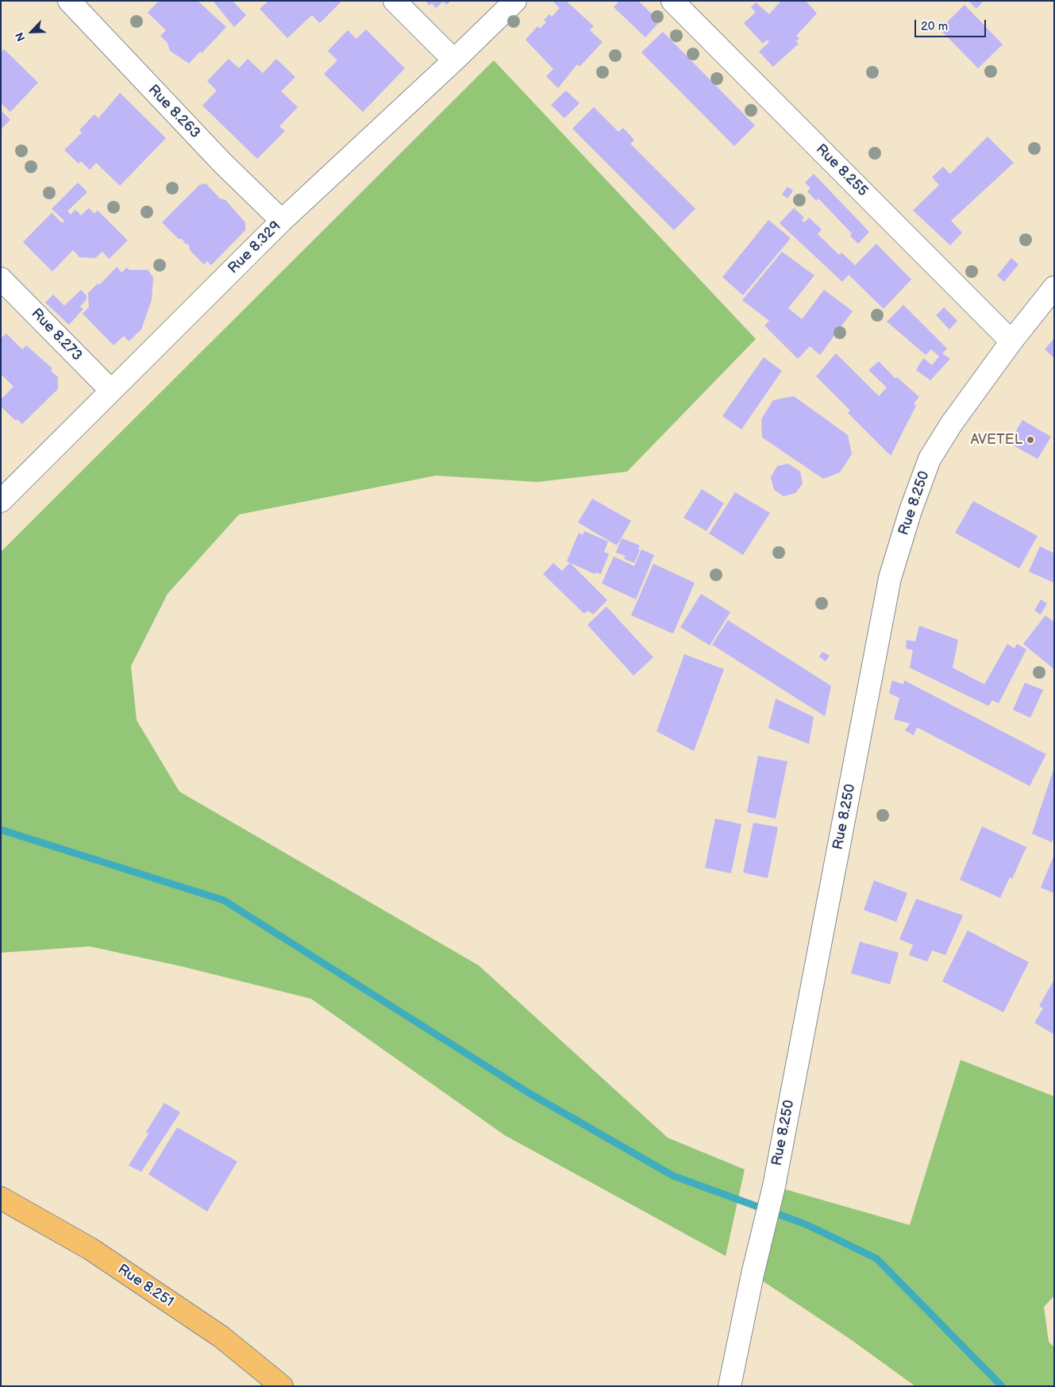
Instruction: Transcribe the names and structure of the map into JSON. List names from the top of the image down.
{
  "streets": {
    "highway": ["Rue 8.251"],
    "street": [
      "Rue 8.263",
      "Rue 8.255",
      "Rue 8.329",
      "Rue 8.273",
      "Rue 8.250"
    ]
  },
  "crossings": [
    ["Rue 8.263", "Rue 8.329"],
    ["Rue 8.255", "Rue 8.250"],
    ["Rue 8.329", "Rue 8.273"]
  ],
  "places": ["AVETEL"],
  "scale_bar": "20 m",
  "north": "bottom left"
}
